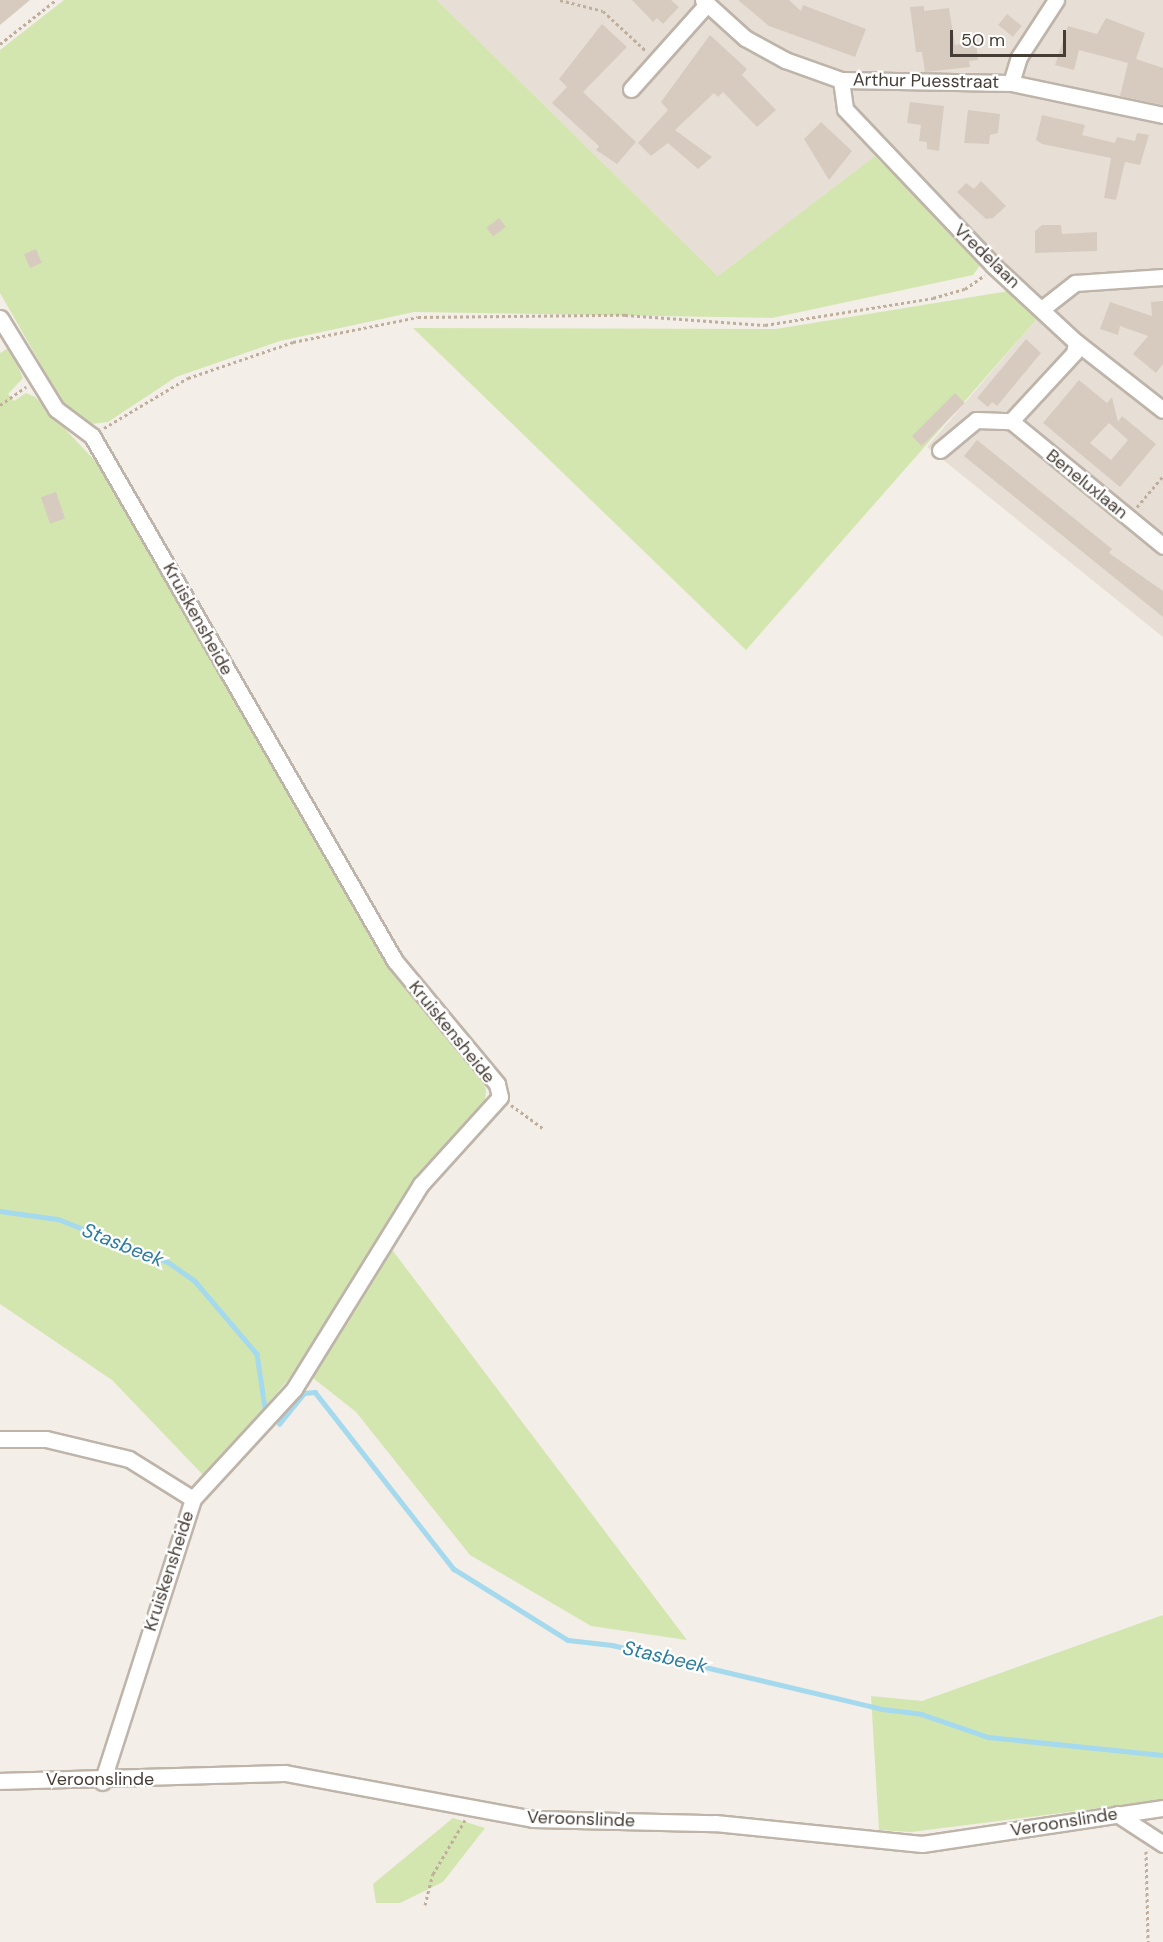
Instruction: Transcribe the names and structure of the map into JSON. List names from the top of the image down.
{
  "streets": {
    "street": [
      "Arthur Puesstraat",
      "Vredelaan",
      "Beneluxlaan",
      "Kruiskensheide",
      "Veroonslinde"
    ]
  },
  "crossings": [
    ["Arthur Puesstraat", "Vredelaan"],
    ["Kruiskensheide", "Veroonslinde"]
  ],
  "water": ["Stasbeek"],
  "scale_bar": "50 m"
}
